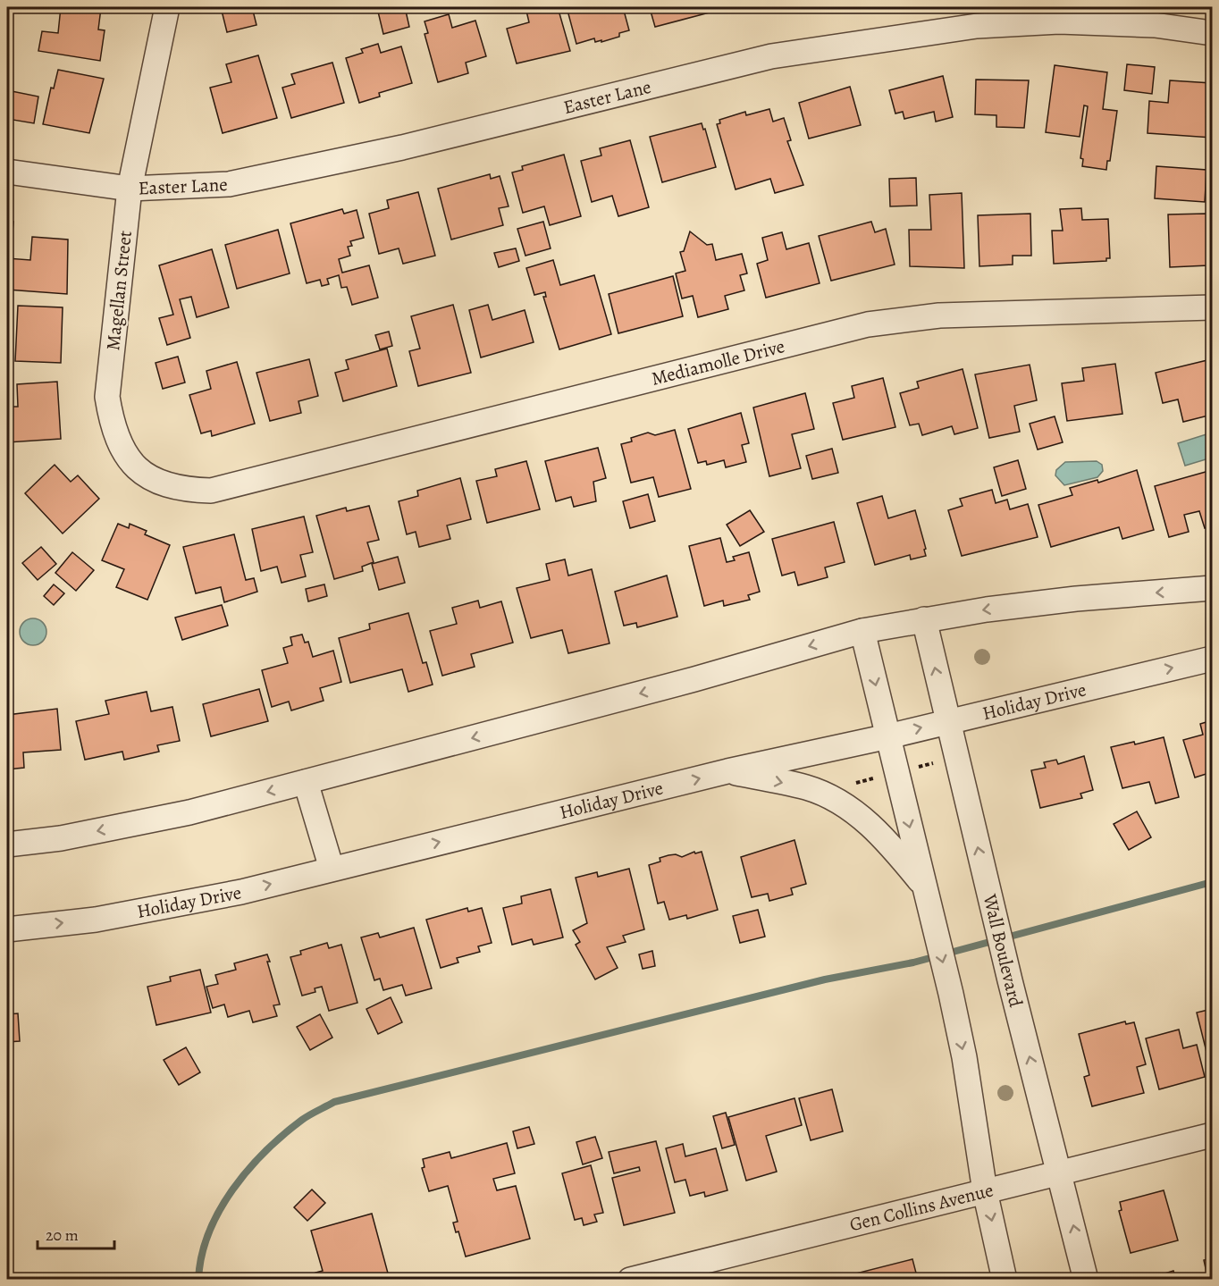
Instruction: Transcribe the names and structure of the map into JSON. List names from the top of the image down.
{
  "streets": {
    "street": [
      "Easter Lane",
      "Magellan Street",
      "Mediamolle Drive",
      "Holiday Drive",
      "Wall Boulevard",
      "Gen Collins Avenue"
    ]
  },
  "crossings": [
    ["Easter Lane", "Magellan Street"],
    ["Magellan Street", "Mediamolle Drive"],
    ["Holiday Drive", "Wall Boulevard"],
    ["Wall Boulevard", "Gen Collins Avenue"]
  ],
  "scale_bar": "20 m"
}
